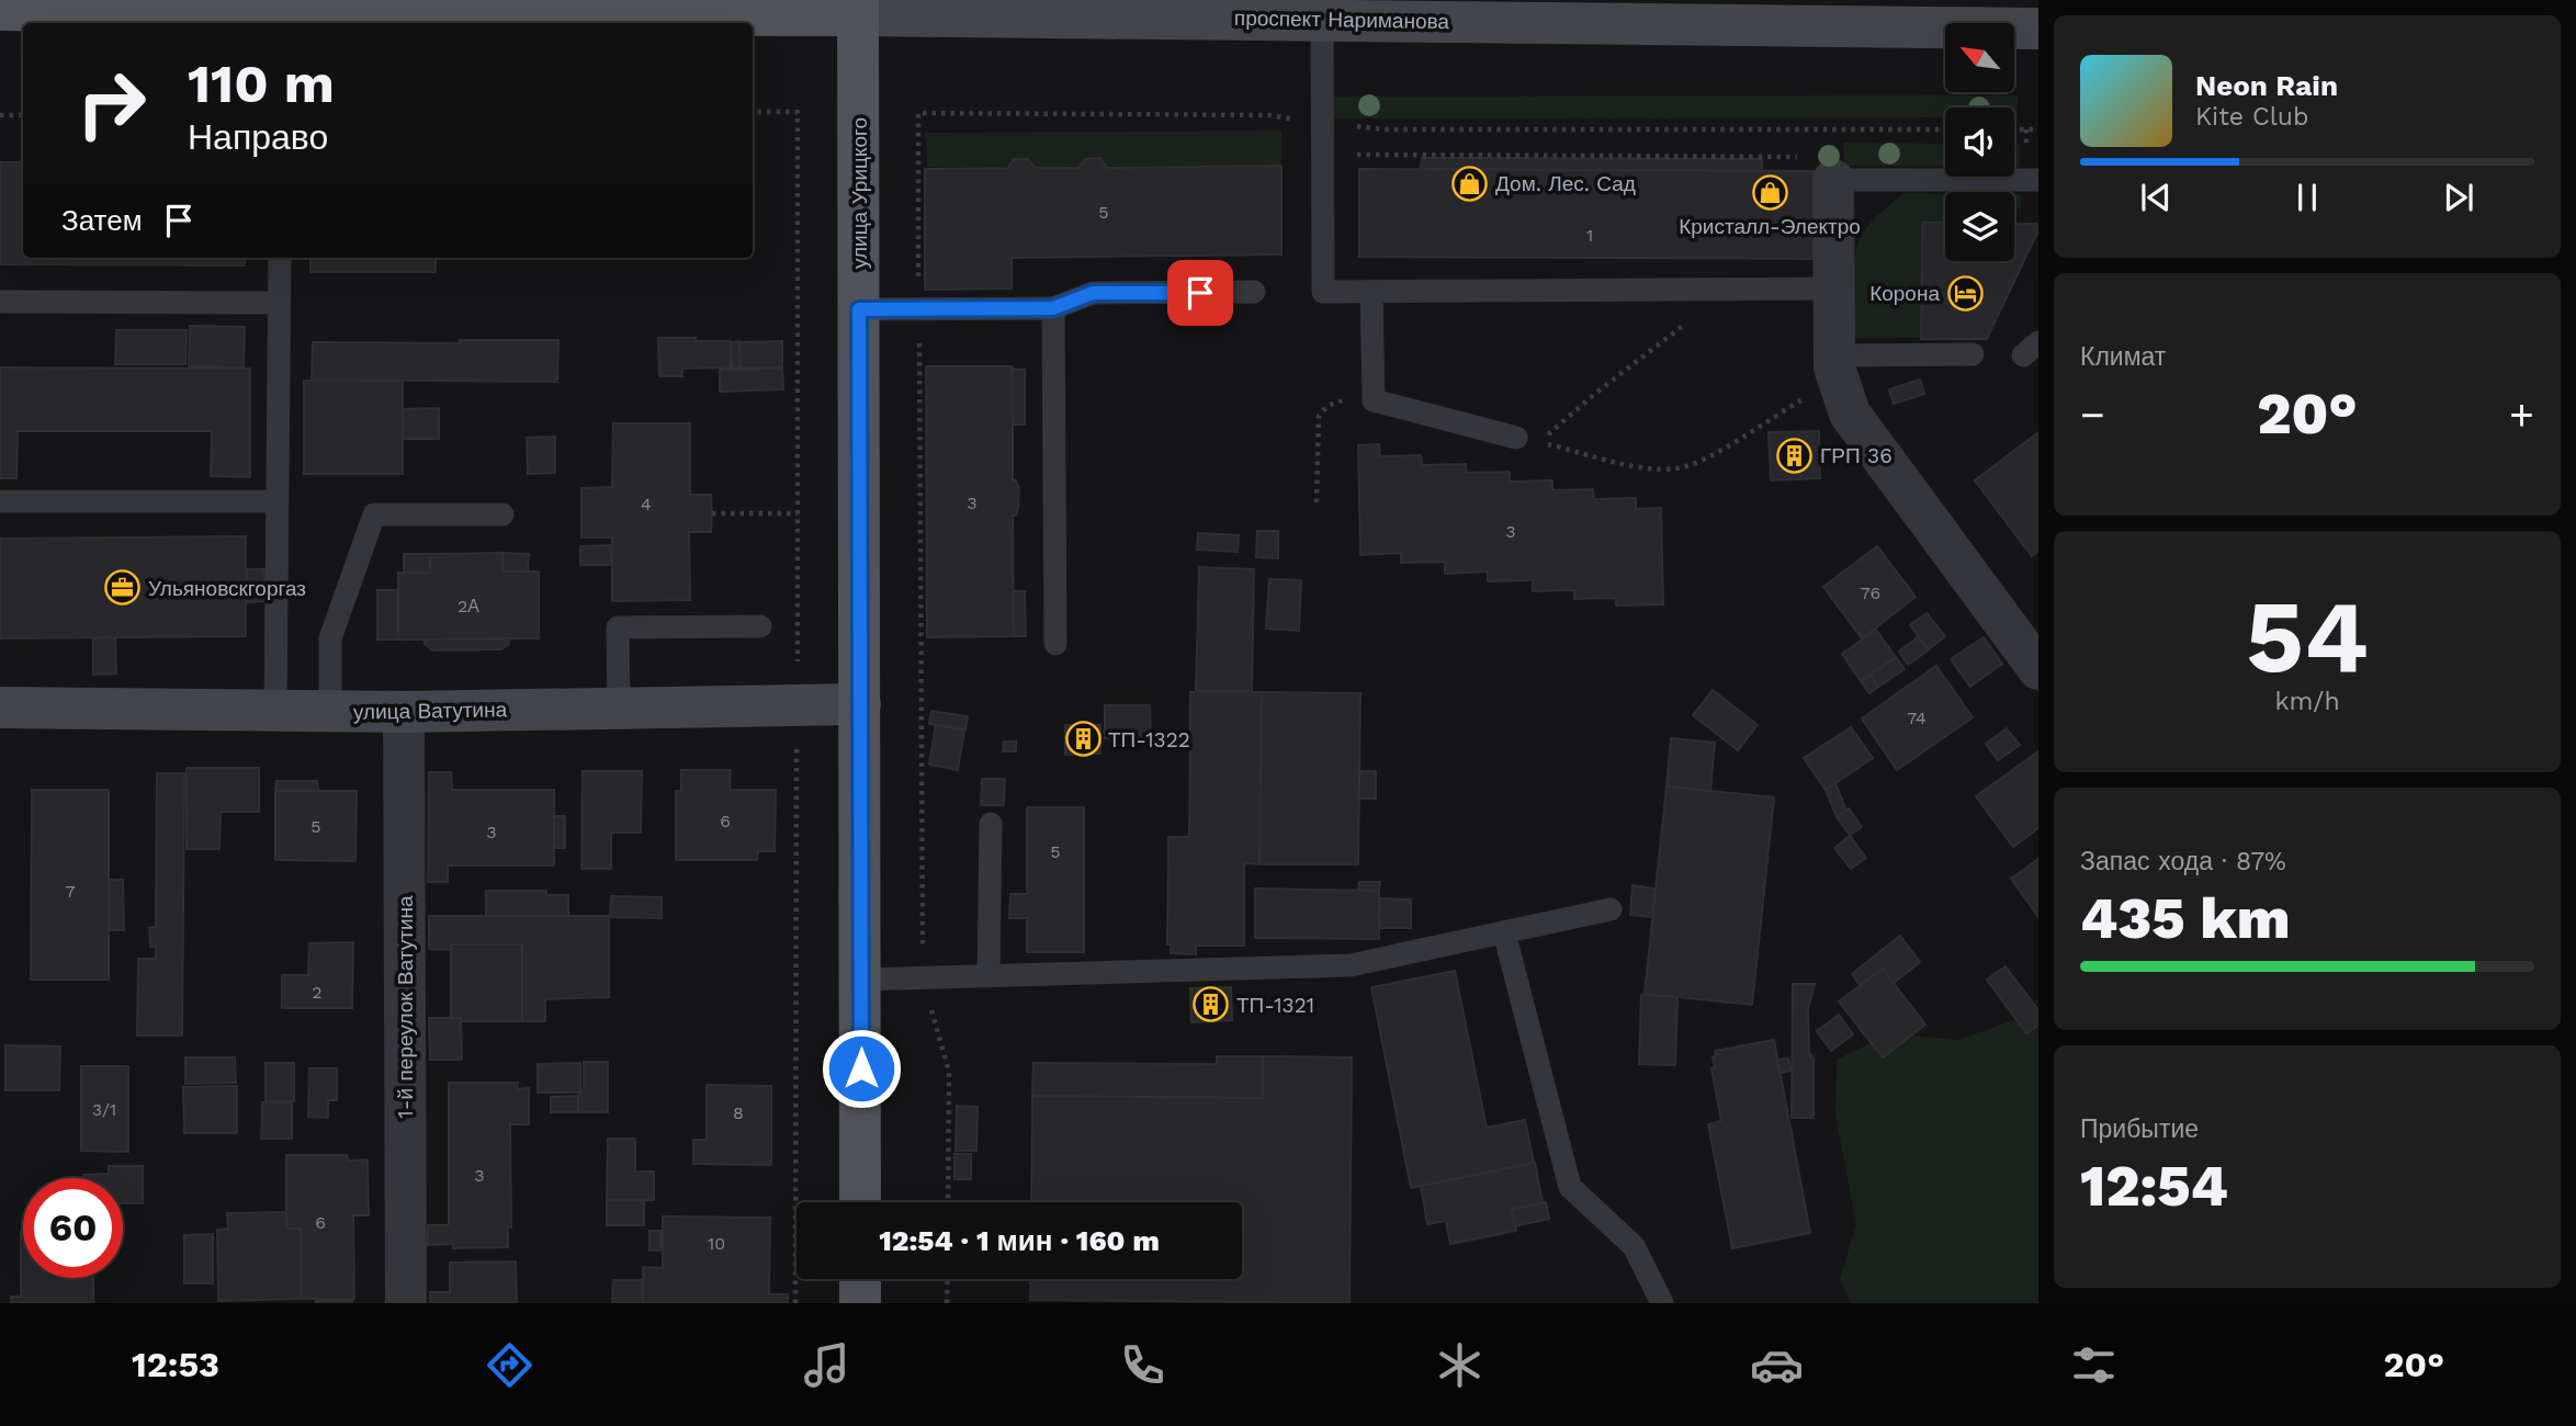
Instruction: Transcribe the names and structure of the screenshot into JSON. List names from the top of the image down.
{
  "streets": {
    "main road": ["проспект Нариманова", "улица Урицкого", "улица Ватутина"],
    "street": ["1-й переулок Ватутина"]
  },
  "crossings": [
    ["проспект Нариманова", "улица Урицкого"],
    ["улица Урицкого", "улица Ватутина"],
    ["улица Ватутина", "1-й переулок Ватутина"]
  ],
  "places": {
    "shop": ["Дом. Лес. Сад", "Кристалл-Электро"],
    "hotel": ["Корона"],
    "building": ["ГРП 36", "ТП-1322", "ТП-1321"],
    "office": ["Ульяновскгоргаз"]
  },
  "house_numbers": [
    "5",
    "1",
    "3",
    "4",
    "3",
    "76",
    "2А",
    "74",
    "6",
    "5",
    "3",
    "5",
    "7",
    "2",
    "3/1",
    "8",
    "3",
    "6",
    "10"
  ],
  "north": "top left",
  "page": {
    "turn": ["110 m", "Направо"],
    "song": ["Neon Rain", "Kite Club"],
    "then": "Затем",
    "tile": [
      "Климат",
      ["54", "km/h"],
      ["Запас хода · 87%", "435 km"],
      ["Прибытие", "12:54"]
    ],
    "heat": ["−", "20°", "+"],
    "limit": "60",
    "trip": "12:54 · 1 мин · 160 m",
    "tabs": ["12:53", "20°"]
  }
}
